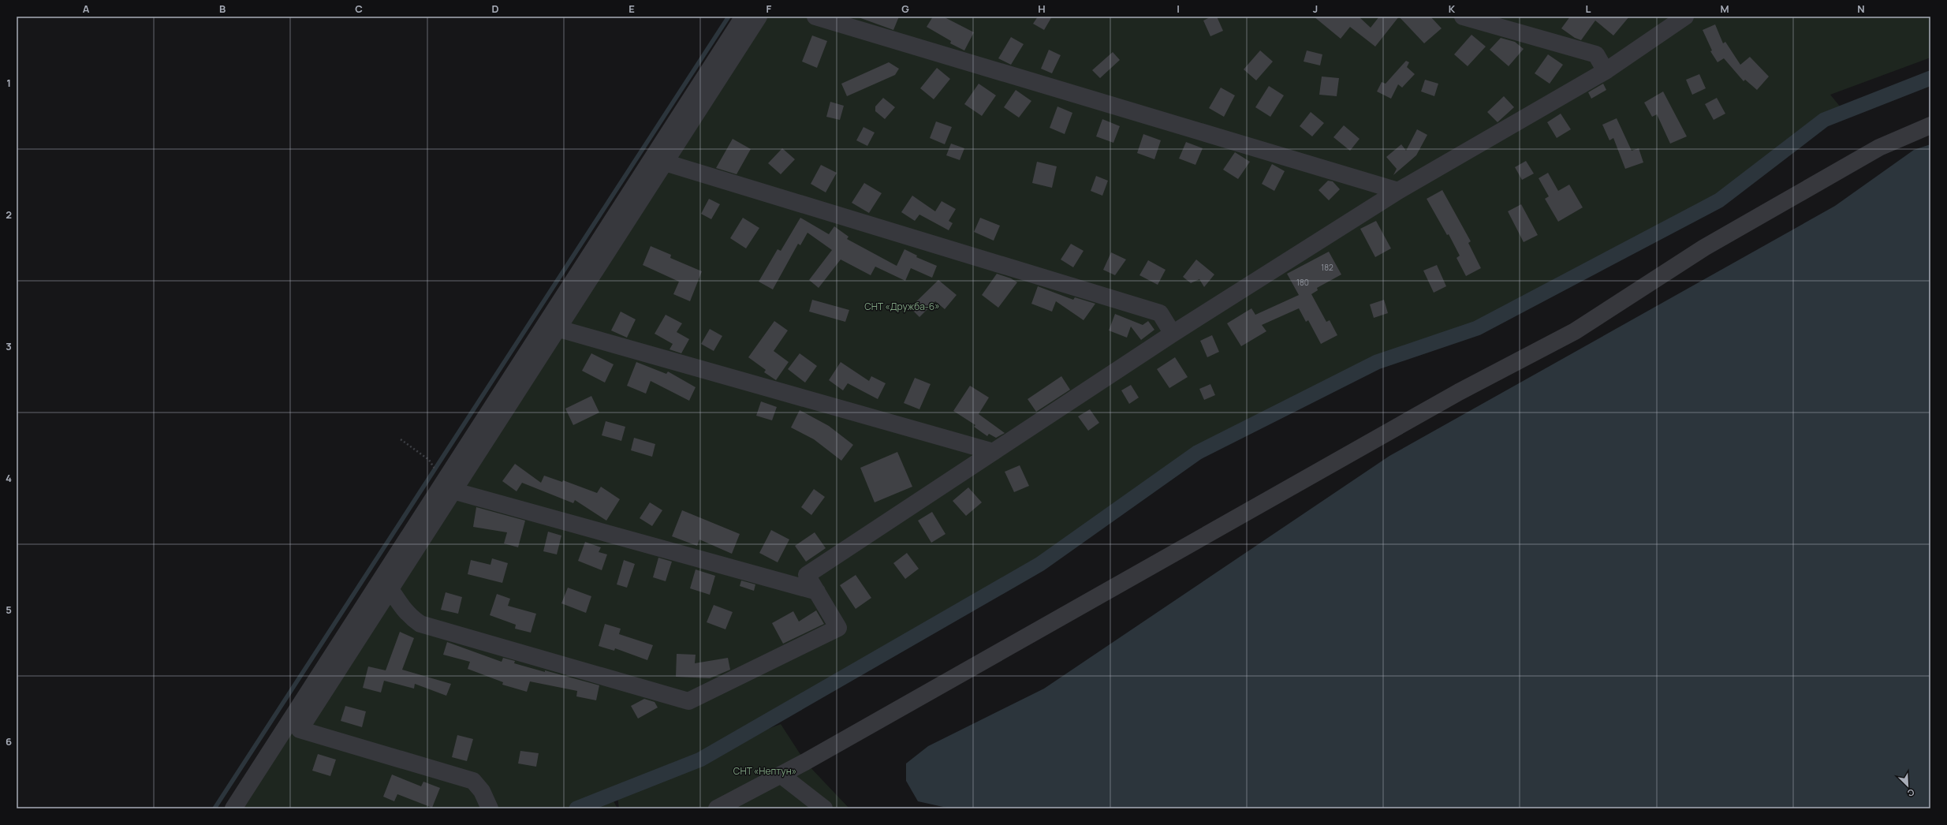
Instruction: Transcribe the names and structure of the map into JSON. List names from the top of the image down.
{
  "parks": ["СНТ «Дружба-6»", "СНТ «Нептун»"],
  "house_numbers": ["182", "180"],
  "north": "bottom right",
  "grid": {
    "columns": [
      "A",
      "B",
      "C",
      "D",
      "E",
      "F",
      "G",
      "H",
      "I",
      "J",
      "K",
      "L",
      "M",
      "N"
    ],
    "rows": [
      "1",
      "2",
      "3",
      "4",
      "5",
      "6"
    ]
  }
}
